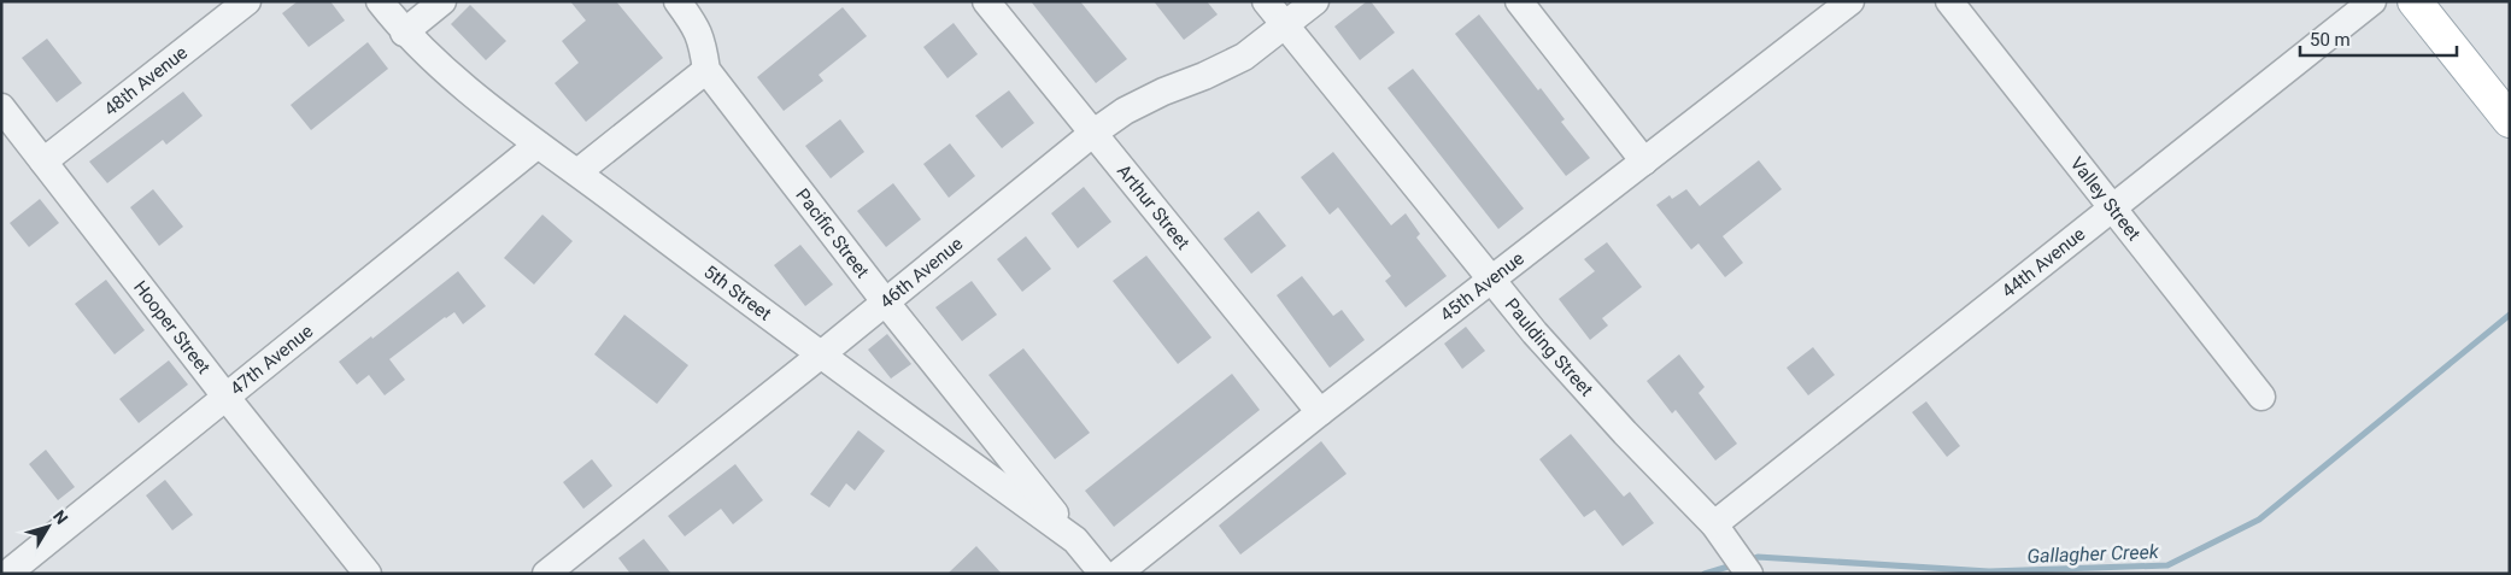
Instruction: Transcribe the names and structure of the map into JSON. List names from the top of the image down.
{
  "streets": {
    "street": [
      "48th Avenue",
      "Valley Street",
      "Arthur Street",
      "Pacific Street",
      "44th Avenue",
      "46th Avenue",
      "45th Avenue",
      "5th Street",
      "Hooper Street",
      "Paulding Street",
      "47th Avenue"
    ]
  },
  "crossings": [
    ["48th Avenue", "Hooper Street"],
    ["Valley Street", "44th Avenue"],
    ["Arthur Street", "46th Avenue"],
    ["Arthur Street", "45th Avenue"],
    ["Pacific Street", "46th Avenue"],
    ["Pacific Street", "5th Street"],
    ["44th Avenue", "Paulding Street"],
    ["46th Avenue", "5th Street"],
    ["46th Avenue", "Paulding Street"],
    ["45th Avenue", "Paulding Street"],
    ["5th Street", "47th Avenue"],
    ["Hooper Street", "47th Avenue"]
  ],
  "water": ["Gallagher Creek"],
  "scale_bar": "50 m",
  "north": "top right"
}
